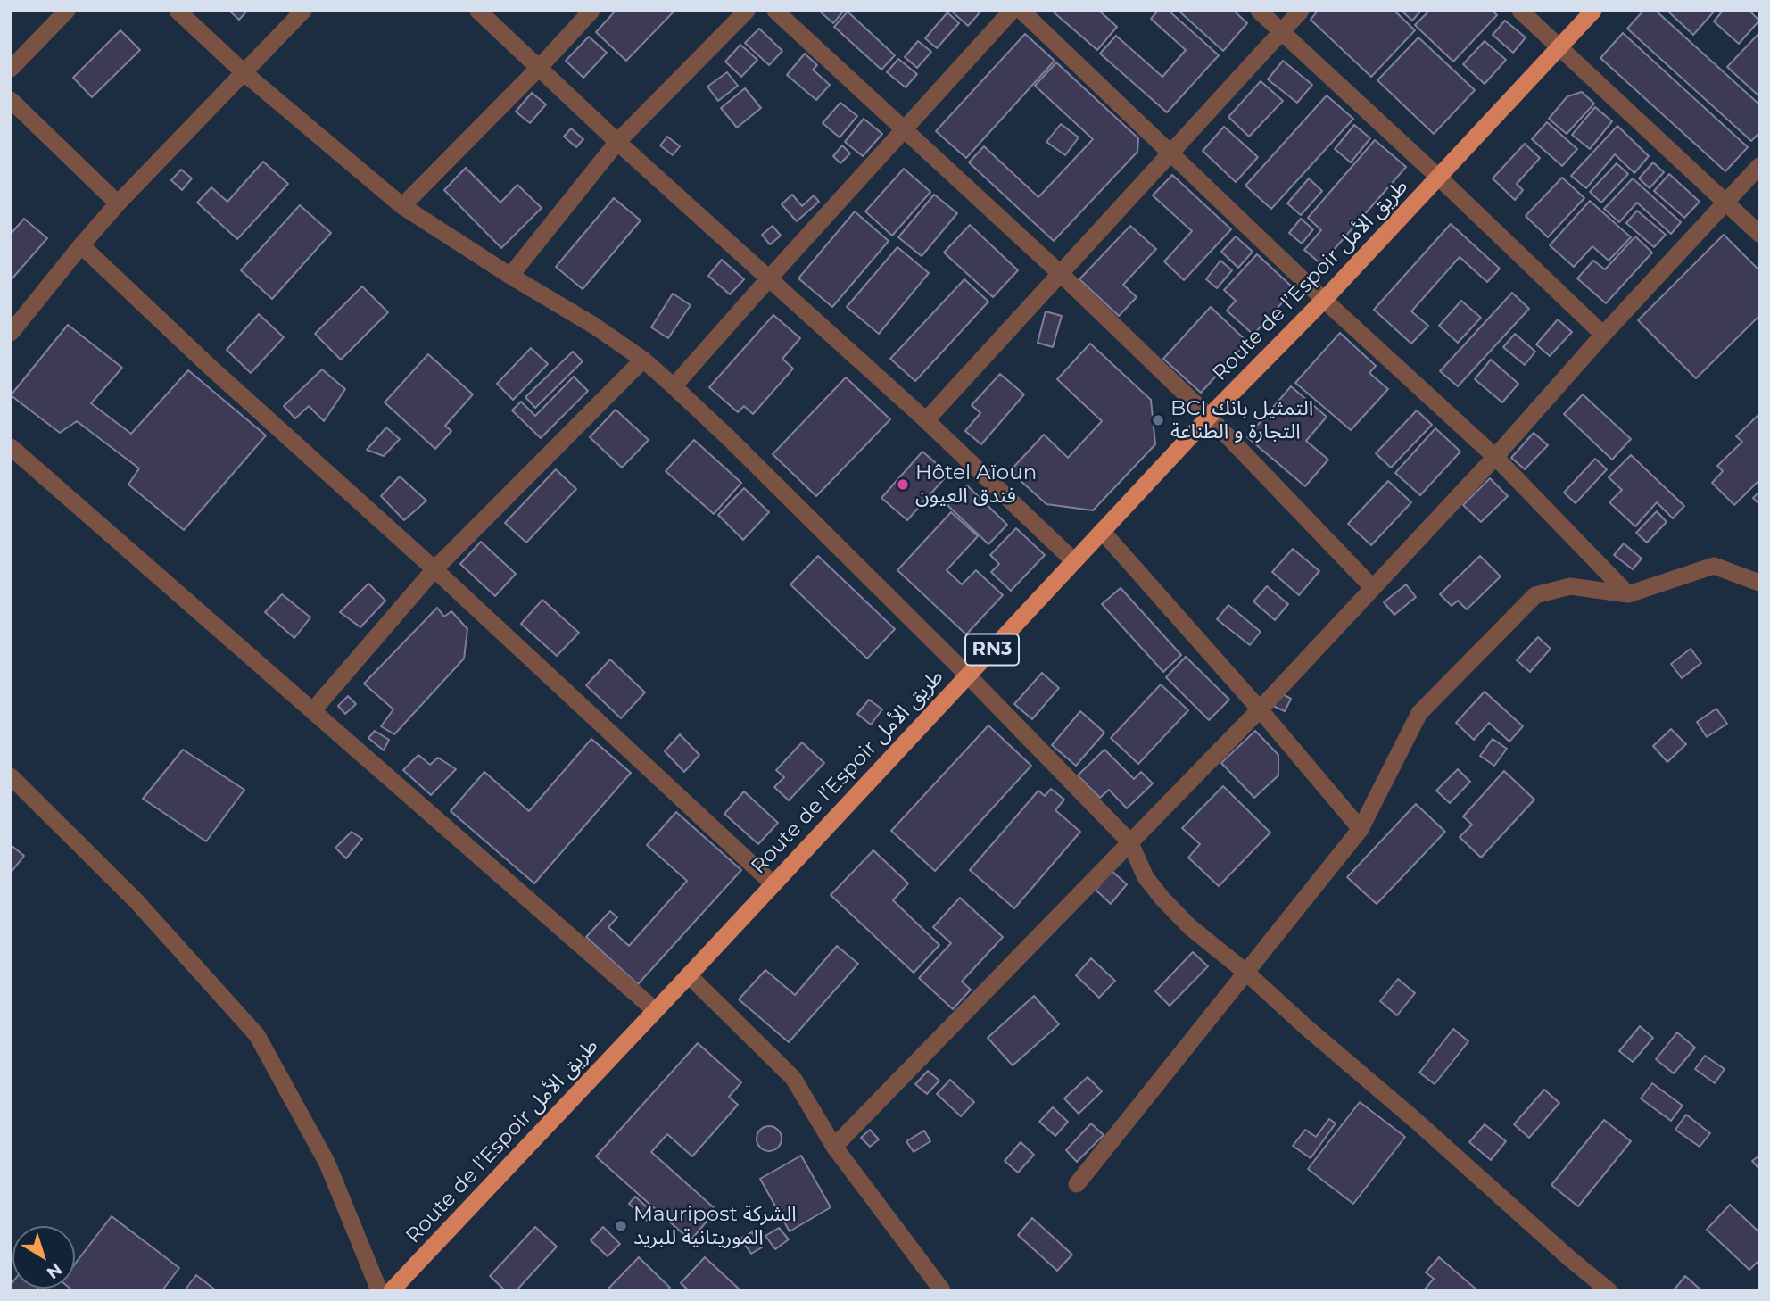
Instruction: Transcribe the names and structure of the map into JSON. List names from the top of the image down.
{
  "streets": {
    "highway": ["Route de l’Espoir طريق الأمل", "RN3"]
  },
  "places": ["BCI التمثيل بانك التجارة و الطناعة", "Hôtel Aïoun فندق العيون", "Mauripost الشركة الموريتانية للبريد"],
  "north": "bottom right"
}
